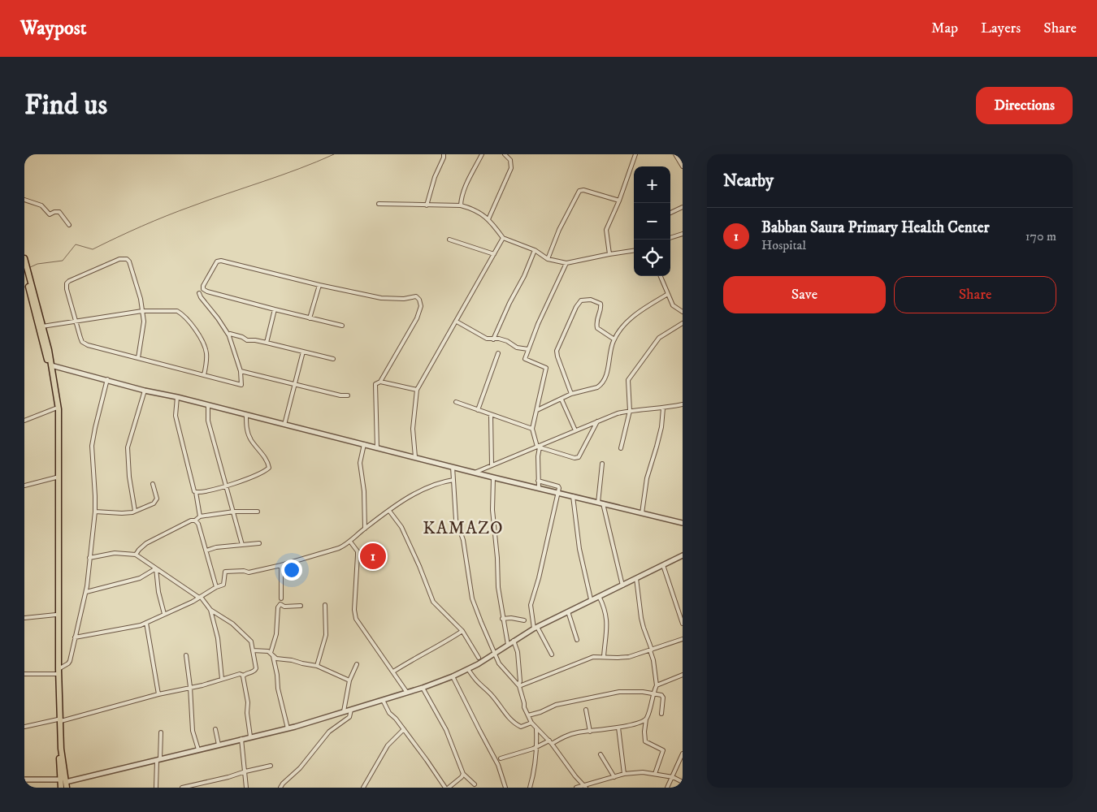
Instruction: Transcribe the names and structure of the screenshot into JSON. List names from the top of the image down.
{
  "districts": ["KAMAZO"],
  "page": {
    "header": "Waypost",
    "nav": ["Map", "Layers", "Share"],
    "buttons": [
      "Directions",
      ["Save", "Share"]
    ],
    "title": "Find us",
    "heading": "Nearby",
    "map_buttons": ["+", "−"],
    "list": [
      {
        "mark": "1",
        "name": "Babban Saura Primary Health Center",
        "note": "Hospital",
        "value": "170 m"
      }
    ],
    "pins": "1"
  }
}
